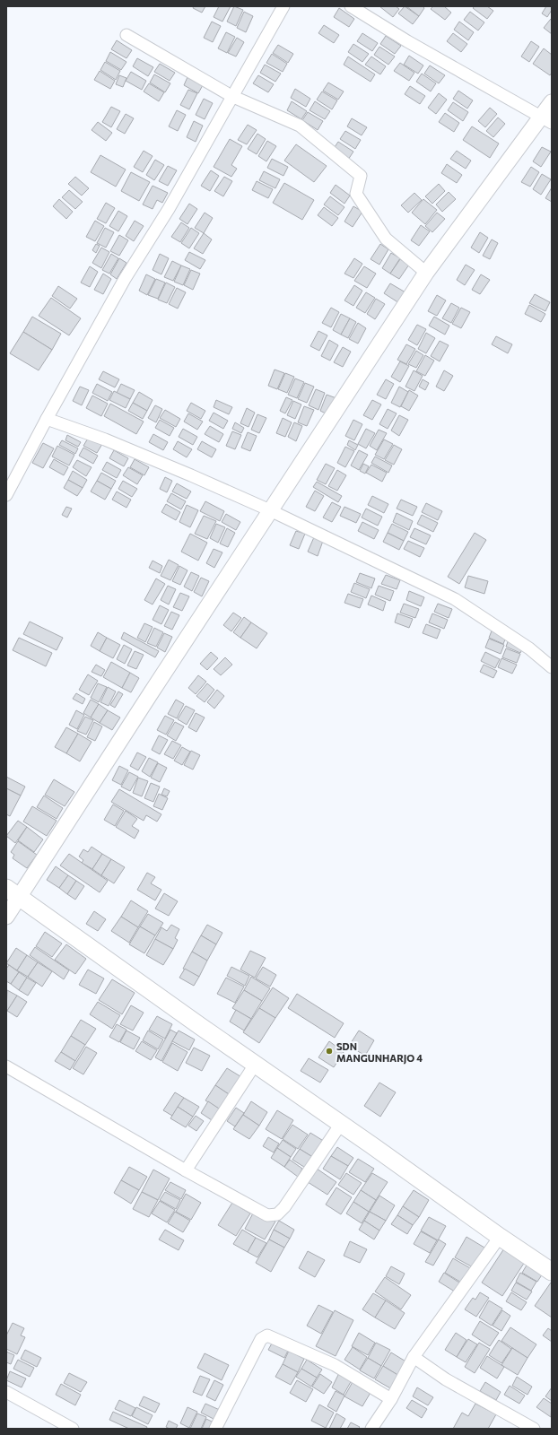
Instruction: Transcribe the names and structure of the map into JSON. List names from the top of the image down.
{
  "places": ["SDN MANGUNHARJO 4"]
}
